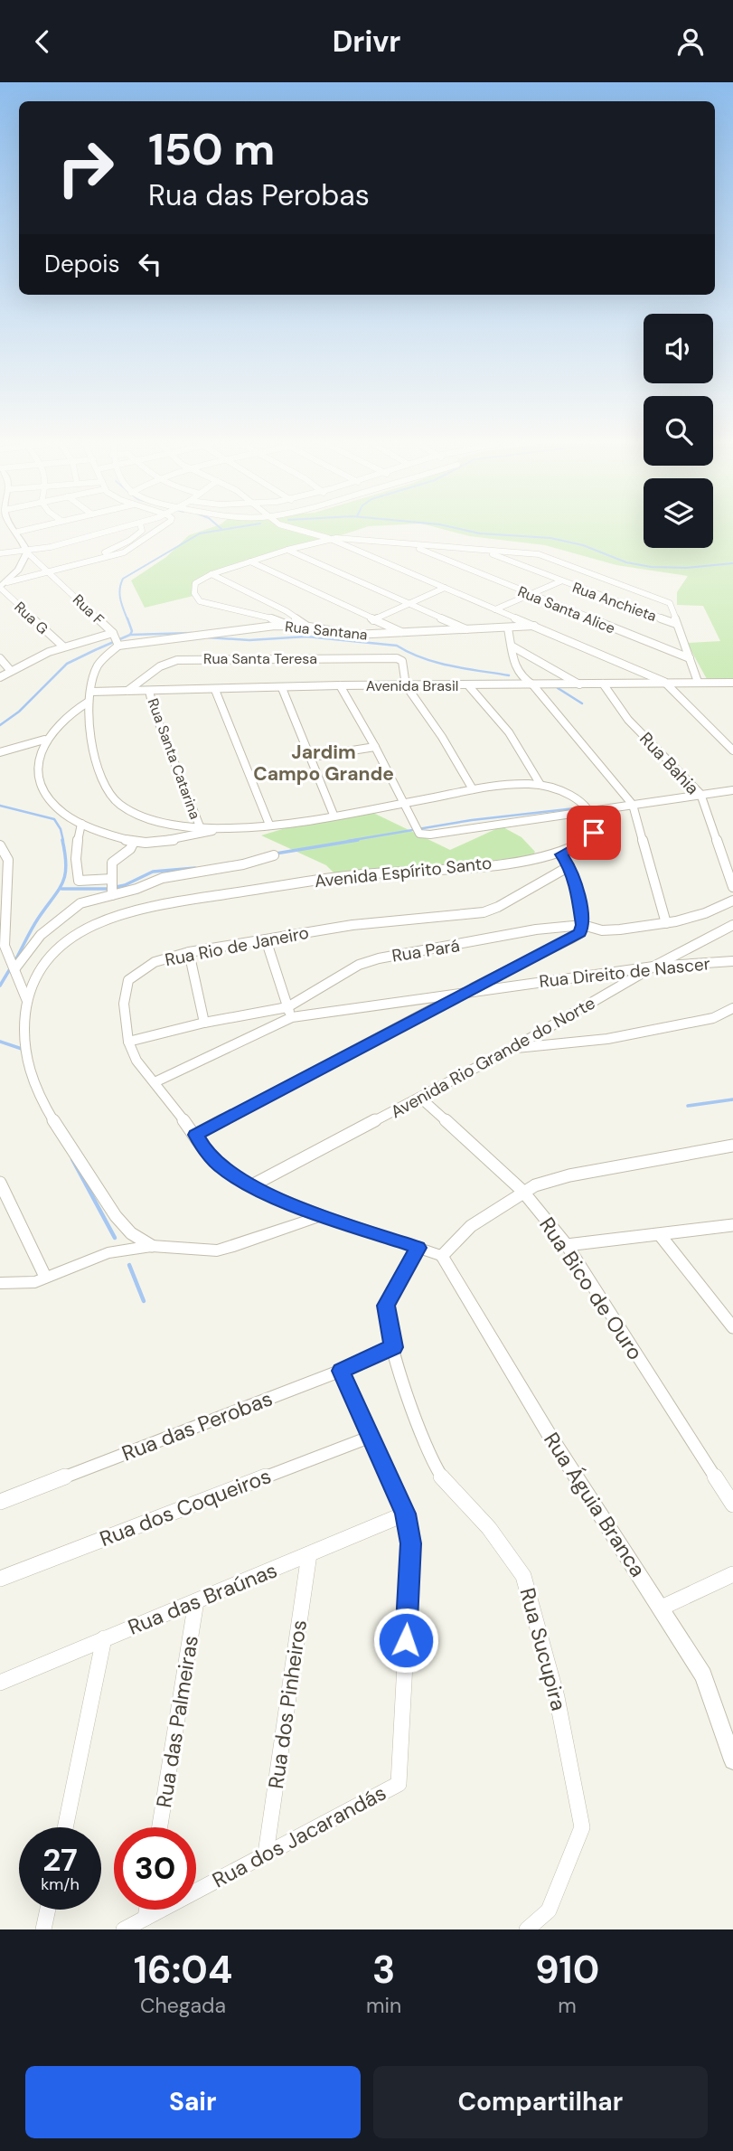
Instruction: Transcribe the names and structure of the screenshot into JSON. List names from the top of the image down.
{
  "streets": {
    "street": [
      "Rua Anchieta",
      "Rua F",
      "Rua Santa Alice",
      "Rua G",
      "Rua Santana",
      "Rua Santa Teresa",
      "Avenida Brasil",
      "Rua Santa Catarina",
      "Rua Bahia",
      "Avenida Espírito Santo",
      "Rua Rio de Janeiro",
      "Rua Pará",
      "Rua Direito de Nascer",
      "Avenida Rio Grande do Norte",
      "Rua Bico de Ouro",
      "Rua das Perobas",
      "Rua Águia Branca",
      "Rua dos Coqueiros",
      "Rua das Braúnas",
      "Rua Sucupira",
      "Rua dos Pinheiros",
      "Rua das Palmeiras",
      "Rua dos Jacarandás"
    ]
  },
  "crossings": [
    ["Rua F", "Rua Santana"],
    ["Rua Santa Teresa", "Avenida Brasil"],
    ["Avenida Brasil", "Rua Santa Catarina"],
    ["Avenida Brasil", "Rua Bahia"],
    ["Rua Rio de Janeiro", "Rua Pará"],
    ["Rua Rio de Janeiro", "Rua Direito de Nascer"],
    ["Rua Rio de Janeiro", "Avenida Rio Grande do Norte"],
    ["Rua Rio de Janeiro", "Rua Águia Branca"],
    ["Rua Rio de Janeiro", "Rua Sucupira"],
    ["Rua Pará", "Rua Direito de Nascer"],
    ["Rua Direito de Nascer", "Avenida Rio Grande do Norte"],
    ["Avenida Rio Grande do Norte", "Rua Bico de Ouro"],
    ["Rua das Perobas", "Rua Sucupira"],
    ["Rua das Perobas", "Rua dos Jacarandás"],
    ["Rua dos Coqueiros", "Rua dos Jacarandás"],
    ["Rua das Braúnas", "Rua dos Pinheiros"],
    ["Rua das Braúnas", "Rua das Palmeiras"],
    ["Rua das Braúnas", "Rua dos Jacarandás"],
    ["Rua dos Pinheiros", "Rua dos Jacarandás"]
  ],
  "districts": ["Jardim Campo Grande"],
  "page": {
    "header": "Drivr",
    "turn": ["150 m", "Rua das Perobas"],
    "then": "Depois",
    "speed": "27 km/h",
    "limit": "30",
    "eta": [
      "16:04",
      "Chegada",
      "3",
      "min",
      "910",
      "m"
    ],
    "buttons": ["Sair", "Compartilhar"]
  }
}
